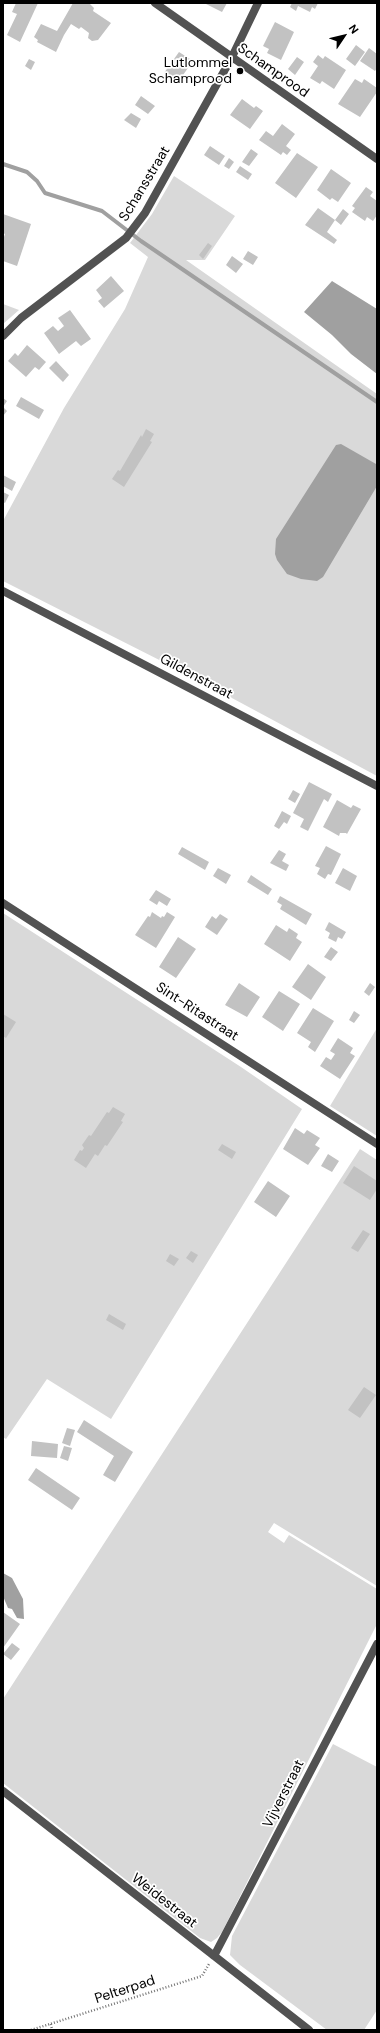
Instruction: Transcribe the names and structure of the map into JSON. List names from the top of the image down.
{
  "streets": {
    "street": [
      "Schamprood",
      "Schansstraat",
      "Gildenstraat",
      "Sint-Ritastraat",
      "Vijverstraat",
      "Weidestraat"
    ],
    "path": ["Pelterpad"]
  },
  "crossings": [
    ["Schamprood", "Schansstraat"],
    ["Vijverstraat", "Weidestraat"],
    ["Vijverstraat", "Pelterpad"],
    ["Weidestraat", "Pelterpad"]
  ],
  "places": ["Lutlommel Schamprood"],
  "north": "top right"
}
